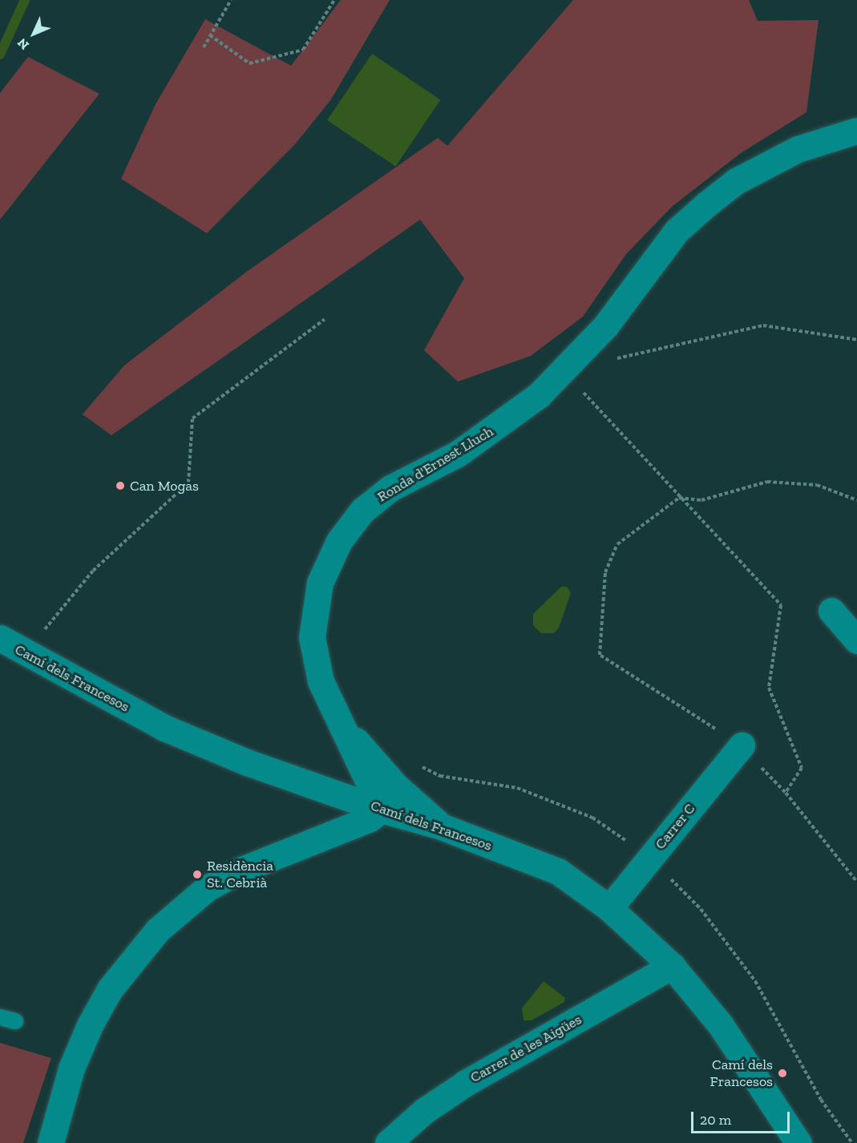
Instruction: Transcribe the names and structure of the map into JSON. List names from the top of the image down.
{
  "streets": {
    "street": [
      "Ronda d'Ernest Lluch",
      "Camí dels Francesos",
      "Carrer C",
      "Carrer de les Aigües"
    ]
  },
  "crossings": [
    ["Ronda d'Ernest Lluch", "Camí dels Francesos"],
    ["Camí dels Francesos", "Carrer C"],
    ["Camí dels Francesos", "Carrer de les Aigües"]
  ],
  "places": ["Can Mogas", "Residència St. Cebrià", "Camí dels Francesos"],
  "scale_bar": "20 m",
  "north": "bottom left"
}
